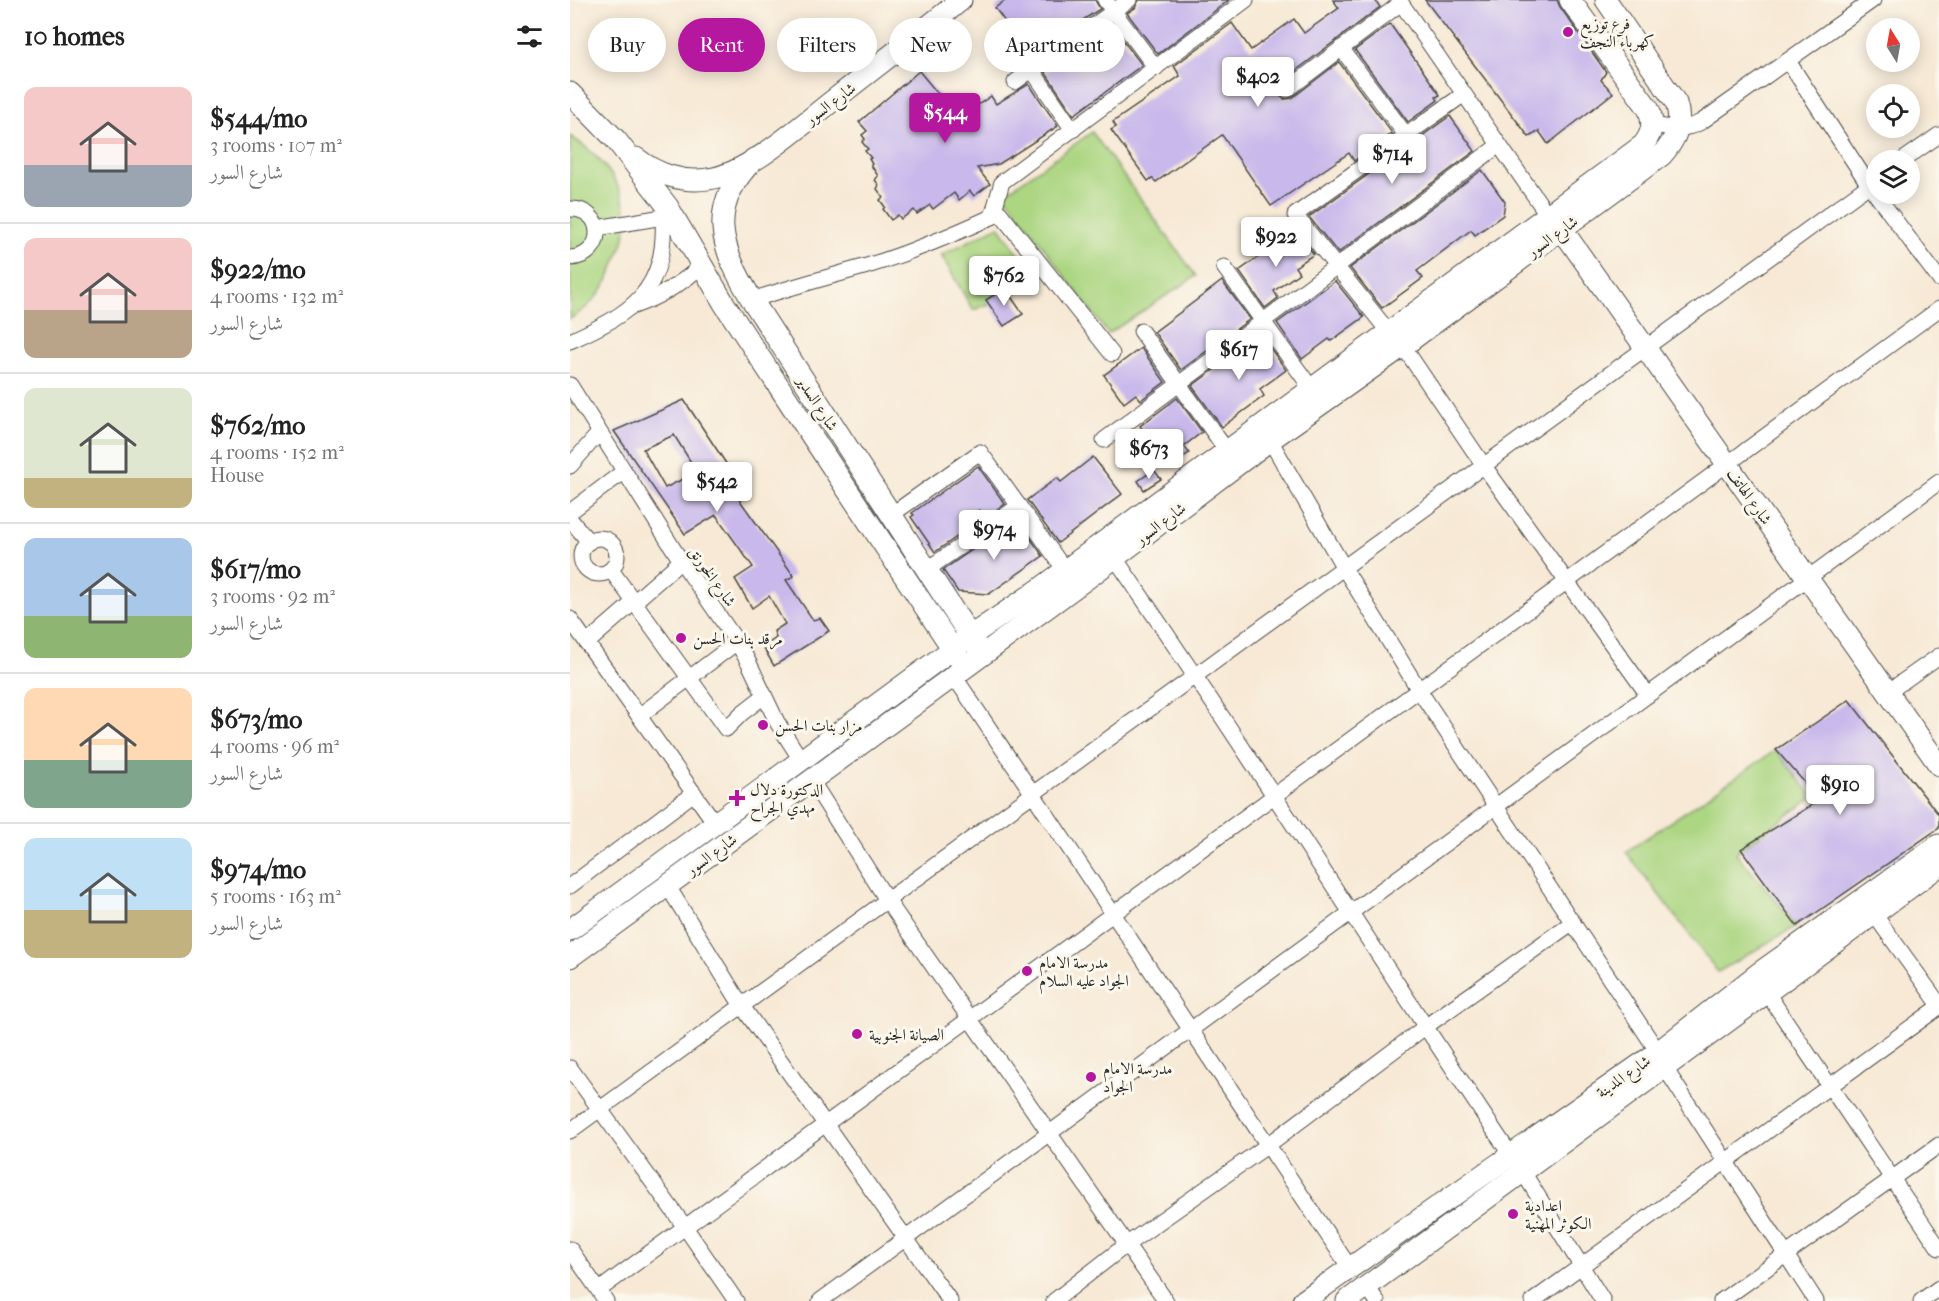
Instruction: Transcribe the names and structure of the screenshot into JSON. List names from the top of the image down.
{
  "streets": {
    "main road": [
      "شارع السور",
      "شارع السدير",
      "شارع الهاتف",
      "شارع المدينة"
    ],
    "street": ["شارع الخورنق"]
  },
  "crossings": [
    ["شارع السور", "شارع السدير"],
    ["شارع السور", "شارع الهاتف"],
    ["شارع السور", "شارع الخورنق"]
  ],
  "places": {
    "other": [
      "فرع توزيع كهرباء النجف",
      "مرقد بنات الحسن",
      "مزار بنات الحسن",
      "مدرسة الامام الجواد عليه السلام",
      "الصيانة الجنوبية",
      "مدرسة الامام الجواد",
      "اعدادية الكوثر المهنية"
    ],
    "health": ["الدكتورة دلال مهدي الجراح"]
  },
  "north": "top",
  "page": {
    "heading": "10 homes",
    "chip": [
      "Buy",
      "Rent",
      "Filters",
      "New",
      "Apartment"
    ],
    "price": [
      "$402",
      "$544",
      "$714",
      "$922",
      "$762",
      "$617",
      "$673",
      "$542",
      "$974",
      "$910"
    ],
    "list": [
      {
        "name": "$544/mo",
        "note": "3 rooms · 107 m² · شارع السور"
      },
      {
        "name": "$922/mo",
        "note": "4 rooms · 132 m² · شارع السور"
      },
      {
        "name": "$762/mo",
        "note": "4 rooms · 152 m² · House"
      },
      {
        "name": "$617/mo",
        "note": "3 rooms · 92 m² · شارع السور"
      },
      {
        "name": "$673/mo",
        "note": "4 rooms · 96 m² · شارع السور"
      },
      {
        "name": "$974/mo",
        "note": "5 rooms · 163 m² · شارع السور"
      }
    ]
  }
}
